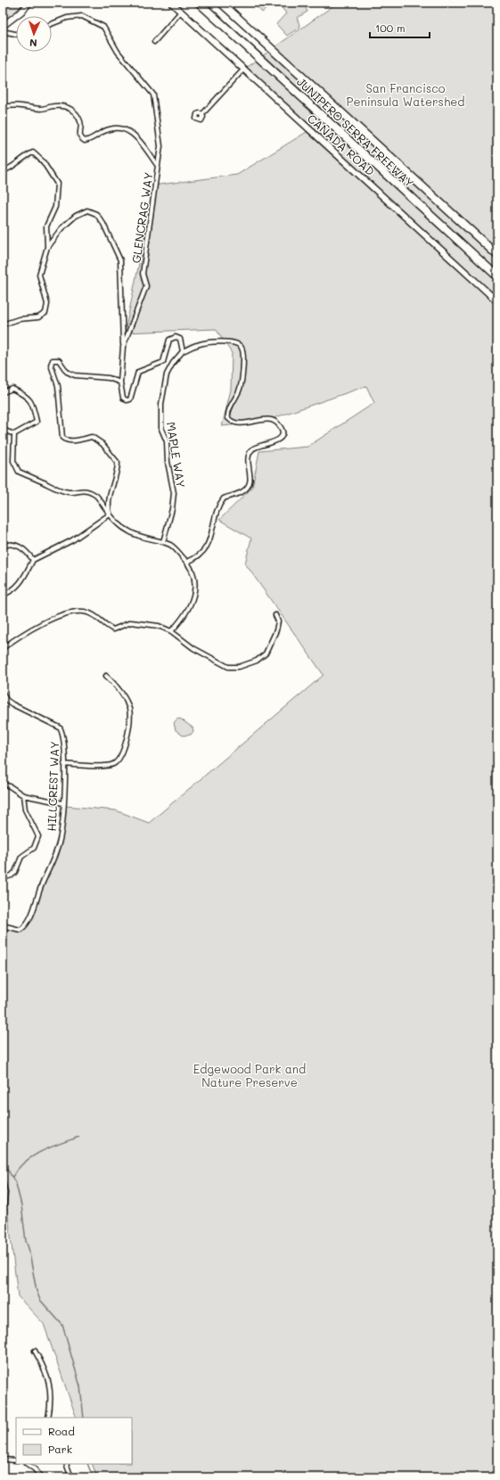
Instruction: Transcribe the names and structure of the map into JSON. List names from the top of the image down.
{
  "streets": {
    "highway": ["JUNIPERO SERRA FREEWAY"],
    "main road": ["CAÑADA ROAD"],
    "street": ["GLENCRAG WAY", "MAPLE WAY", "HILLCREST WAY"]
  },
  "parks": ["San Francisco Peninsula Watershed", "Edgewood Park and Nature Preserve"],
  "legend": ["Road", "Park"],
  "scale_bar": "100 m",
  "north": "bottom"
}
